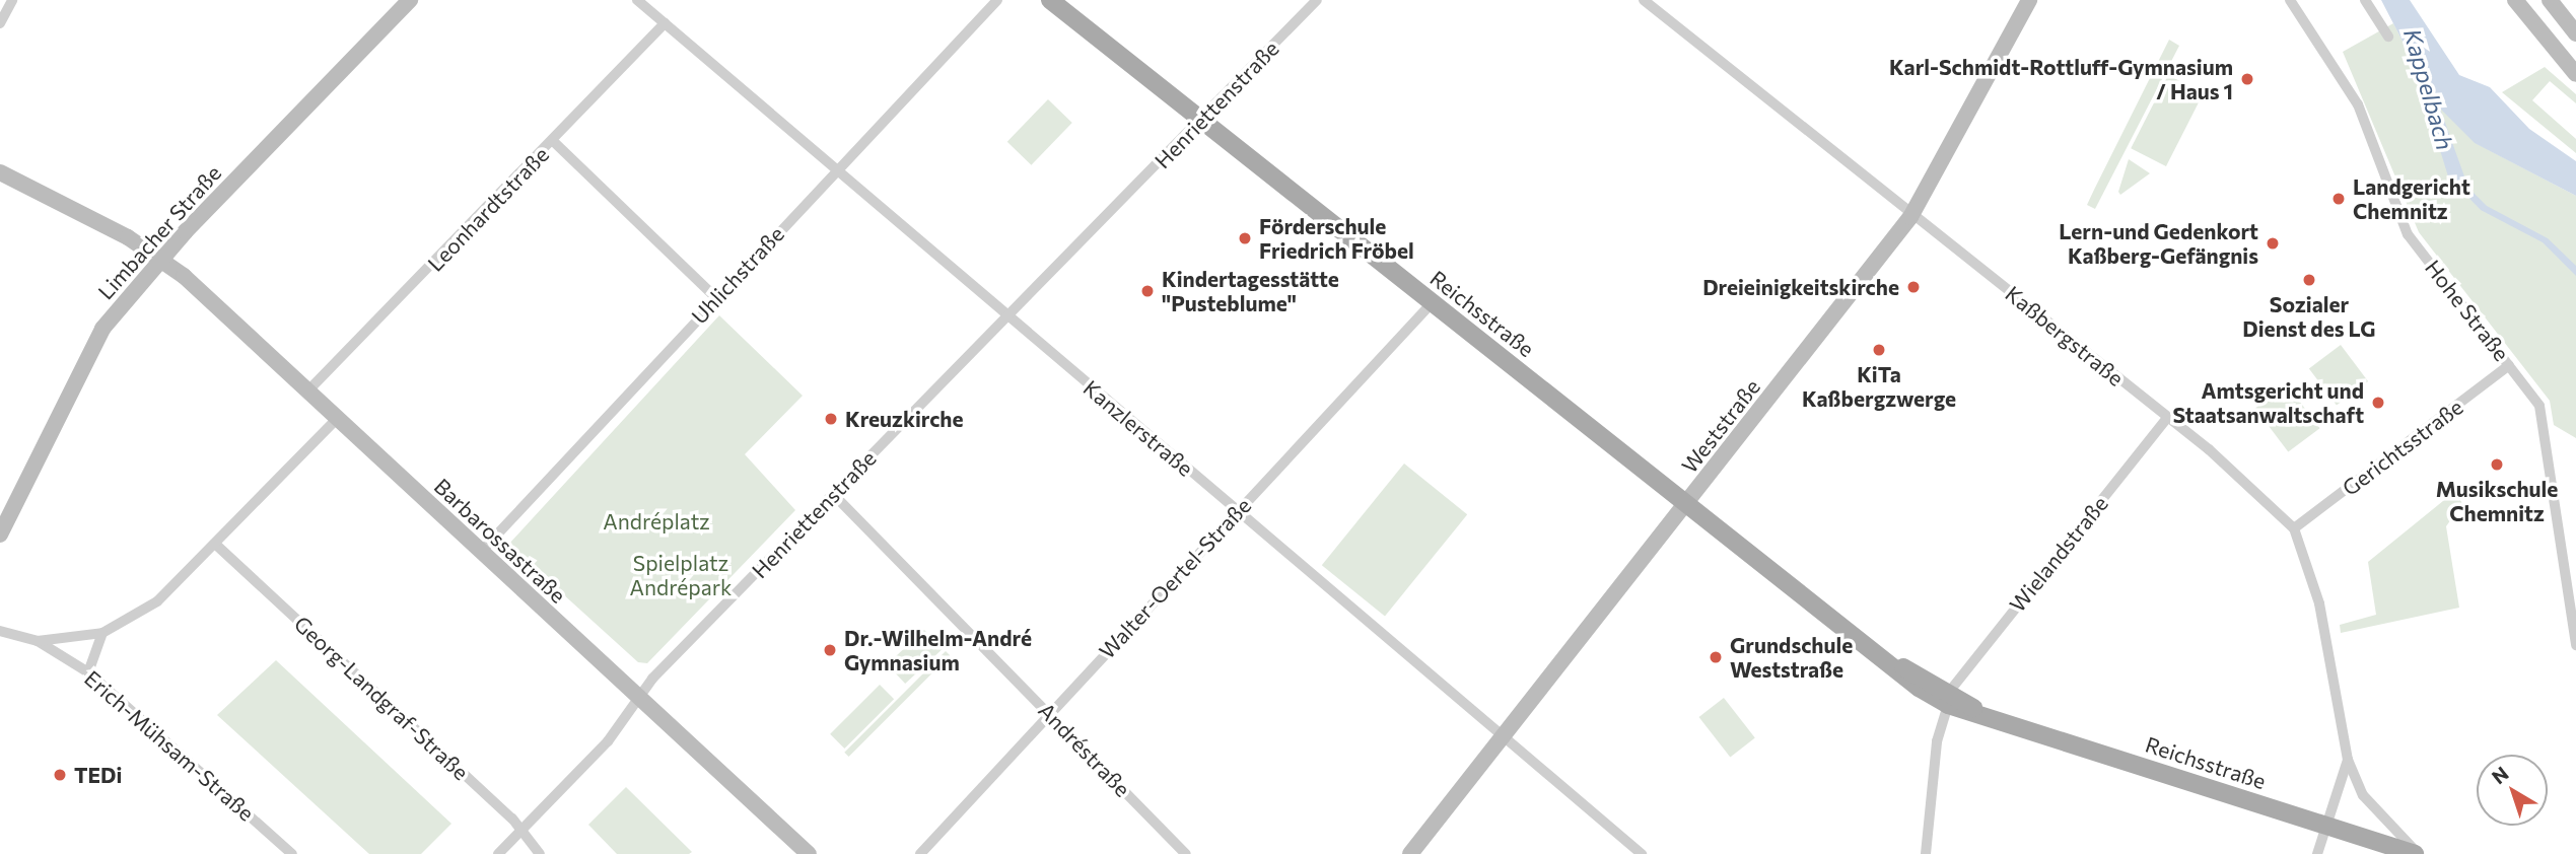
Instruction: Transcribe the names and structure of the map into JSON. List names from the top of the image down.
{
  "streets": {
    "main road": ["Reichsstraße"],
    "street": [
      "Henriettenstraße",
      "Leonhardtstraße",
      "Limbacher Straße",
      "Uhlichstraße",
      "Hohe Straße",
      "Kaßbergstraße",
      "Weststraße",
      "Kanzlerstraße",
      "Gerichtsstraße",
      "Barbarossastraße",
      "Wielandstraße",
      "Walter-Oertel-Straße",
      "Georg-Landgraf-Straße",
      "Erich-Mühsam-Straße",
      "Andréstraße"
    ]
  },
  "crossings": [
    ["Henriettenstraße", "Reichsstraße"],
    ["Henriettenstraße", "Kanzlerstraße"],
    ["Henriettenstraße", "Barbarossastraße"],
    ["Henriettenstraße", "Georg-Landgraf-Straße"],
    ["Henriettenstraße", "Andréstraße"],
    ["Leonhardtstraße", "Kanzlerstraße"],
    ["Leonhardtstraße", "Barbarossastraße"],
    ["Limbacher Straße", "Barbarossastraße"],
    ["Uhlichstraße", "Kanzlerstraße"],
    ["Uhlichstraße", "Barbarossastraße"],
    ["Hohe Straße", "Gerichtsstraße"],
    ["Reichsstraße", "Weststraße"],
    ["Reichsstraße", "Wielandstraße"],
    ["Reichsstraße", "Walter-Oertel-Straße"],
    ["Kaßbergstraße", "Weststraße"],
    ["Kaßbergstraße", "Gerichtsstraße"],
    ["Kaßbergstraße", "Wielandstraße"],
    ["Weststraße", "Kanzlerstraße"],
    ["Kanzlerstraße", "Walter-Oertel-Straße"],
    ["Walter-Oertel-Straße", "Andréstraße"]
  ],
  "water": ["Kappelbach"],
  "parks": ["Andréplatz", "Spielplatz Andrépark"],
  "places": [
    "Karl-Schmidt-Rottluff-Gymnasium / Haus 1",
    "Landgericht Chemnitz",
    "Förderschule Friedrich Fröbel",
    "Lern-und Gedenkort Kaßberg-Gefängnis",
    "Sozialer Dienst des LG",
    "Dreieinigkeitskirche",
    "Kindertagesstätte \"Pusteblume\"",
    "KiTa Kaßbergzwerge",
    "Amtsgericht und Staatsanwaltschaft",
    "Kreuzkirche",
    "Musikschule Chemnitz",
    "Dr.-Wilhelm-André Gymnasium",
    "Grundschule Weststraße",
    "TEDi"
  ],
  "north": "top left"
}
